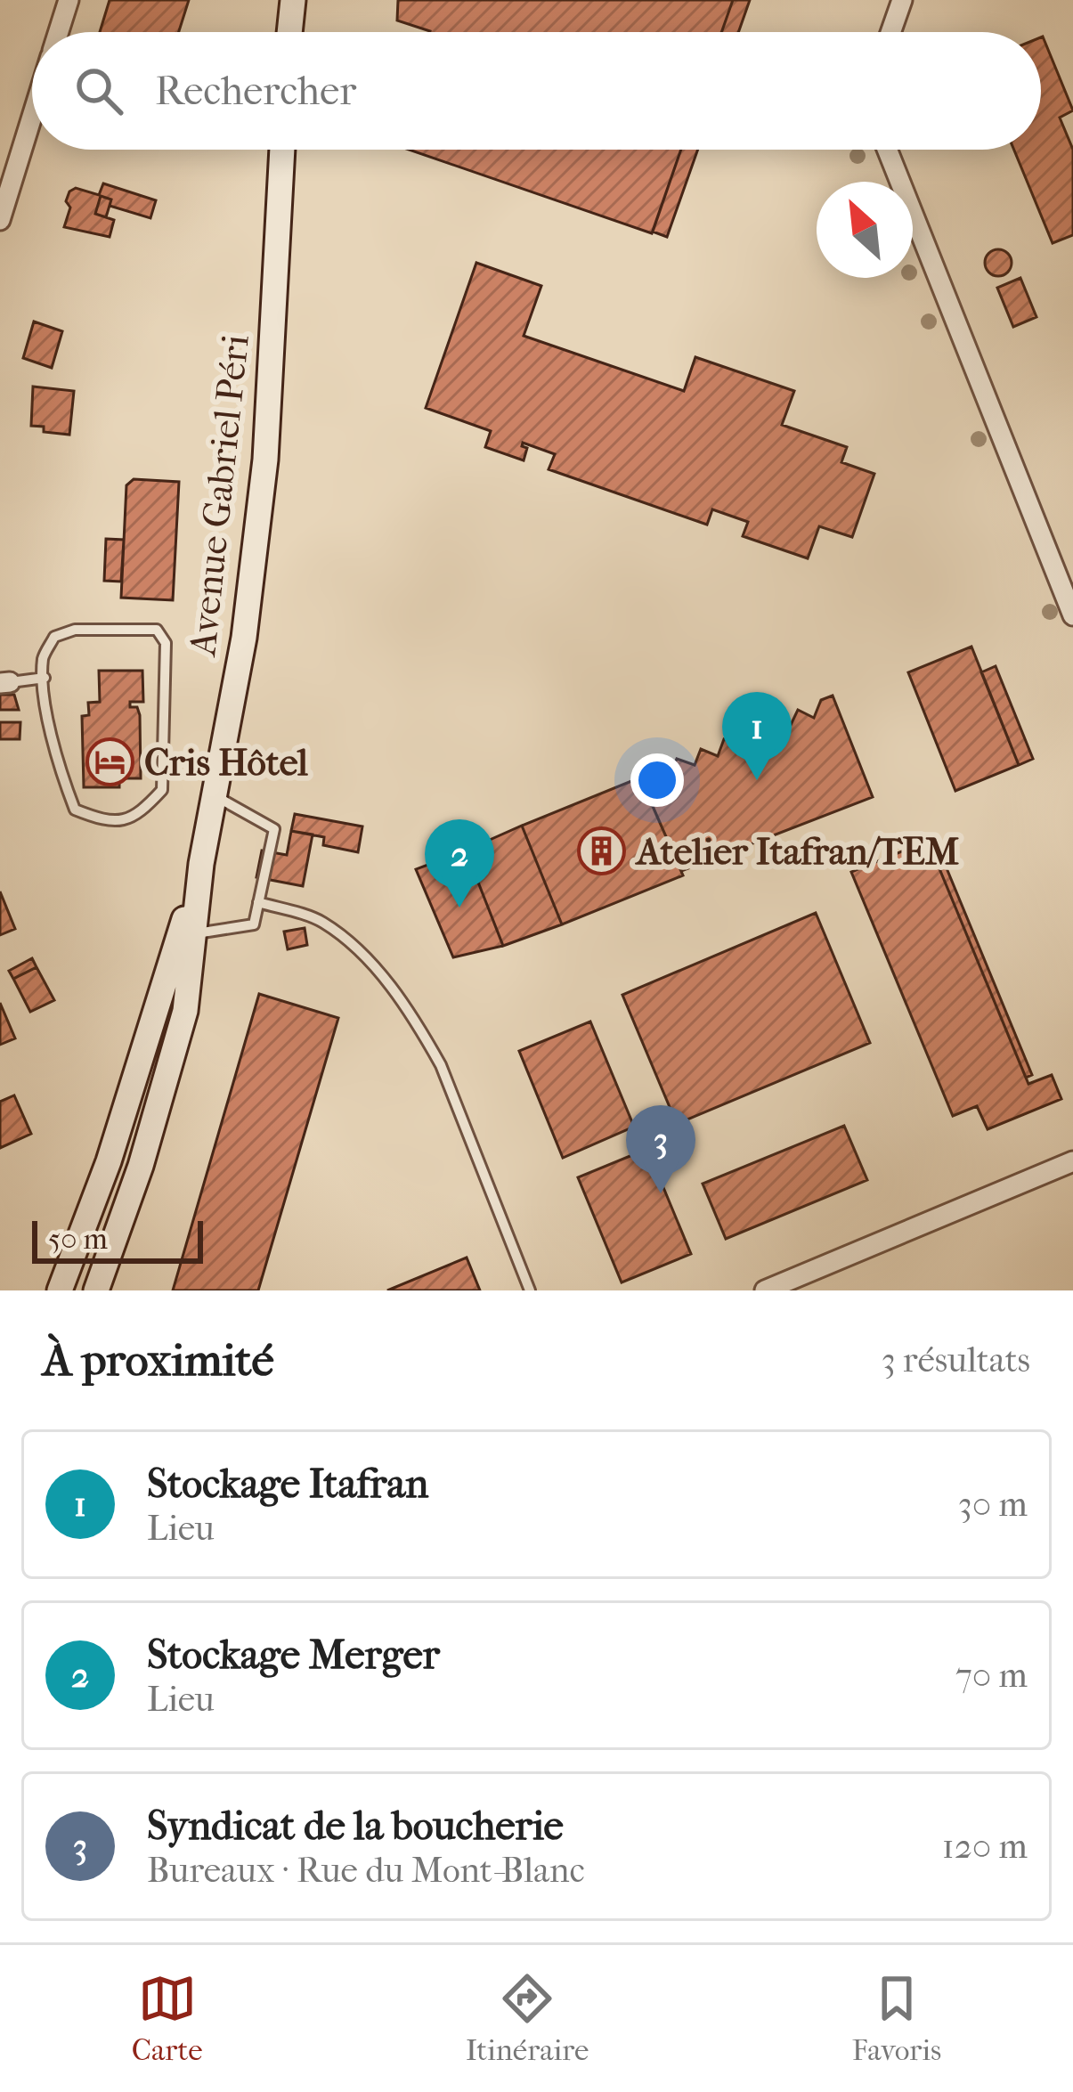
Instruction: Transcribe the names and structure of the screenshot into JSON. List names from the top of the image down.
{
  "streets": {
    "main road": ["Avenue Gabriel Péri"]
  },
  "places": {
    "hotel": ["Cris Hôtel"],
    "building": ["Atelier Itafran/TEM"]
  },
  "scale_bar": "50 m",
  "north": "top left",
  "page": {
    "search": "Rechercher",
    "pins": ["1", "2", "3"],
    "scale": "50 m",
    "heading": ["À proximité", "3 résultats"],
    "list": [
      {
        "mark": "1",
        "name": "Stockage Itafran",
        "note": "Lieu",
        "value": "30 m"
      },
      {
        "mark": "2",
        "name": "Stockage Merger",
        "note": "Lieu",
        "value": "70 m"
      },
      {
        "mark": "3",
        "name": "Syndicat de la boucherie",
        "note": "Bureaux · Rue du Mont-Blanc",
        "value": "120 m"
      }
    ],
    "nav": ["Carte", "Itinéraire", "Favoris"]
  }
}
